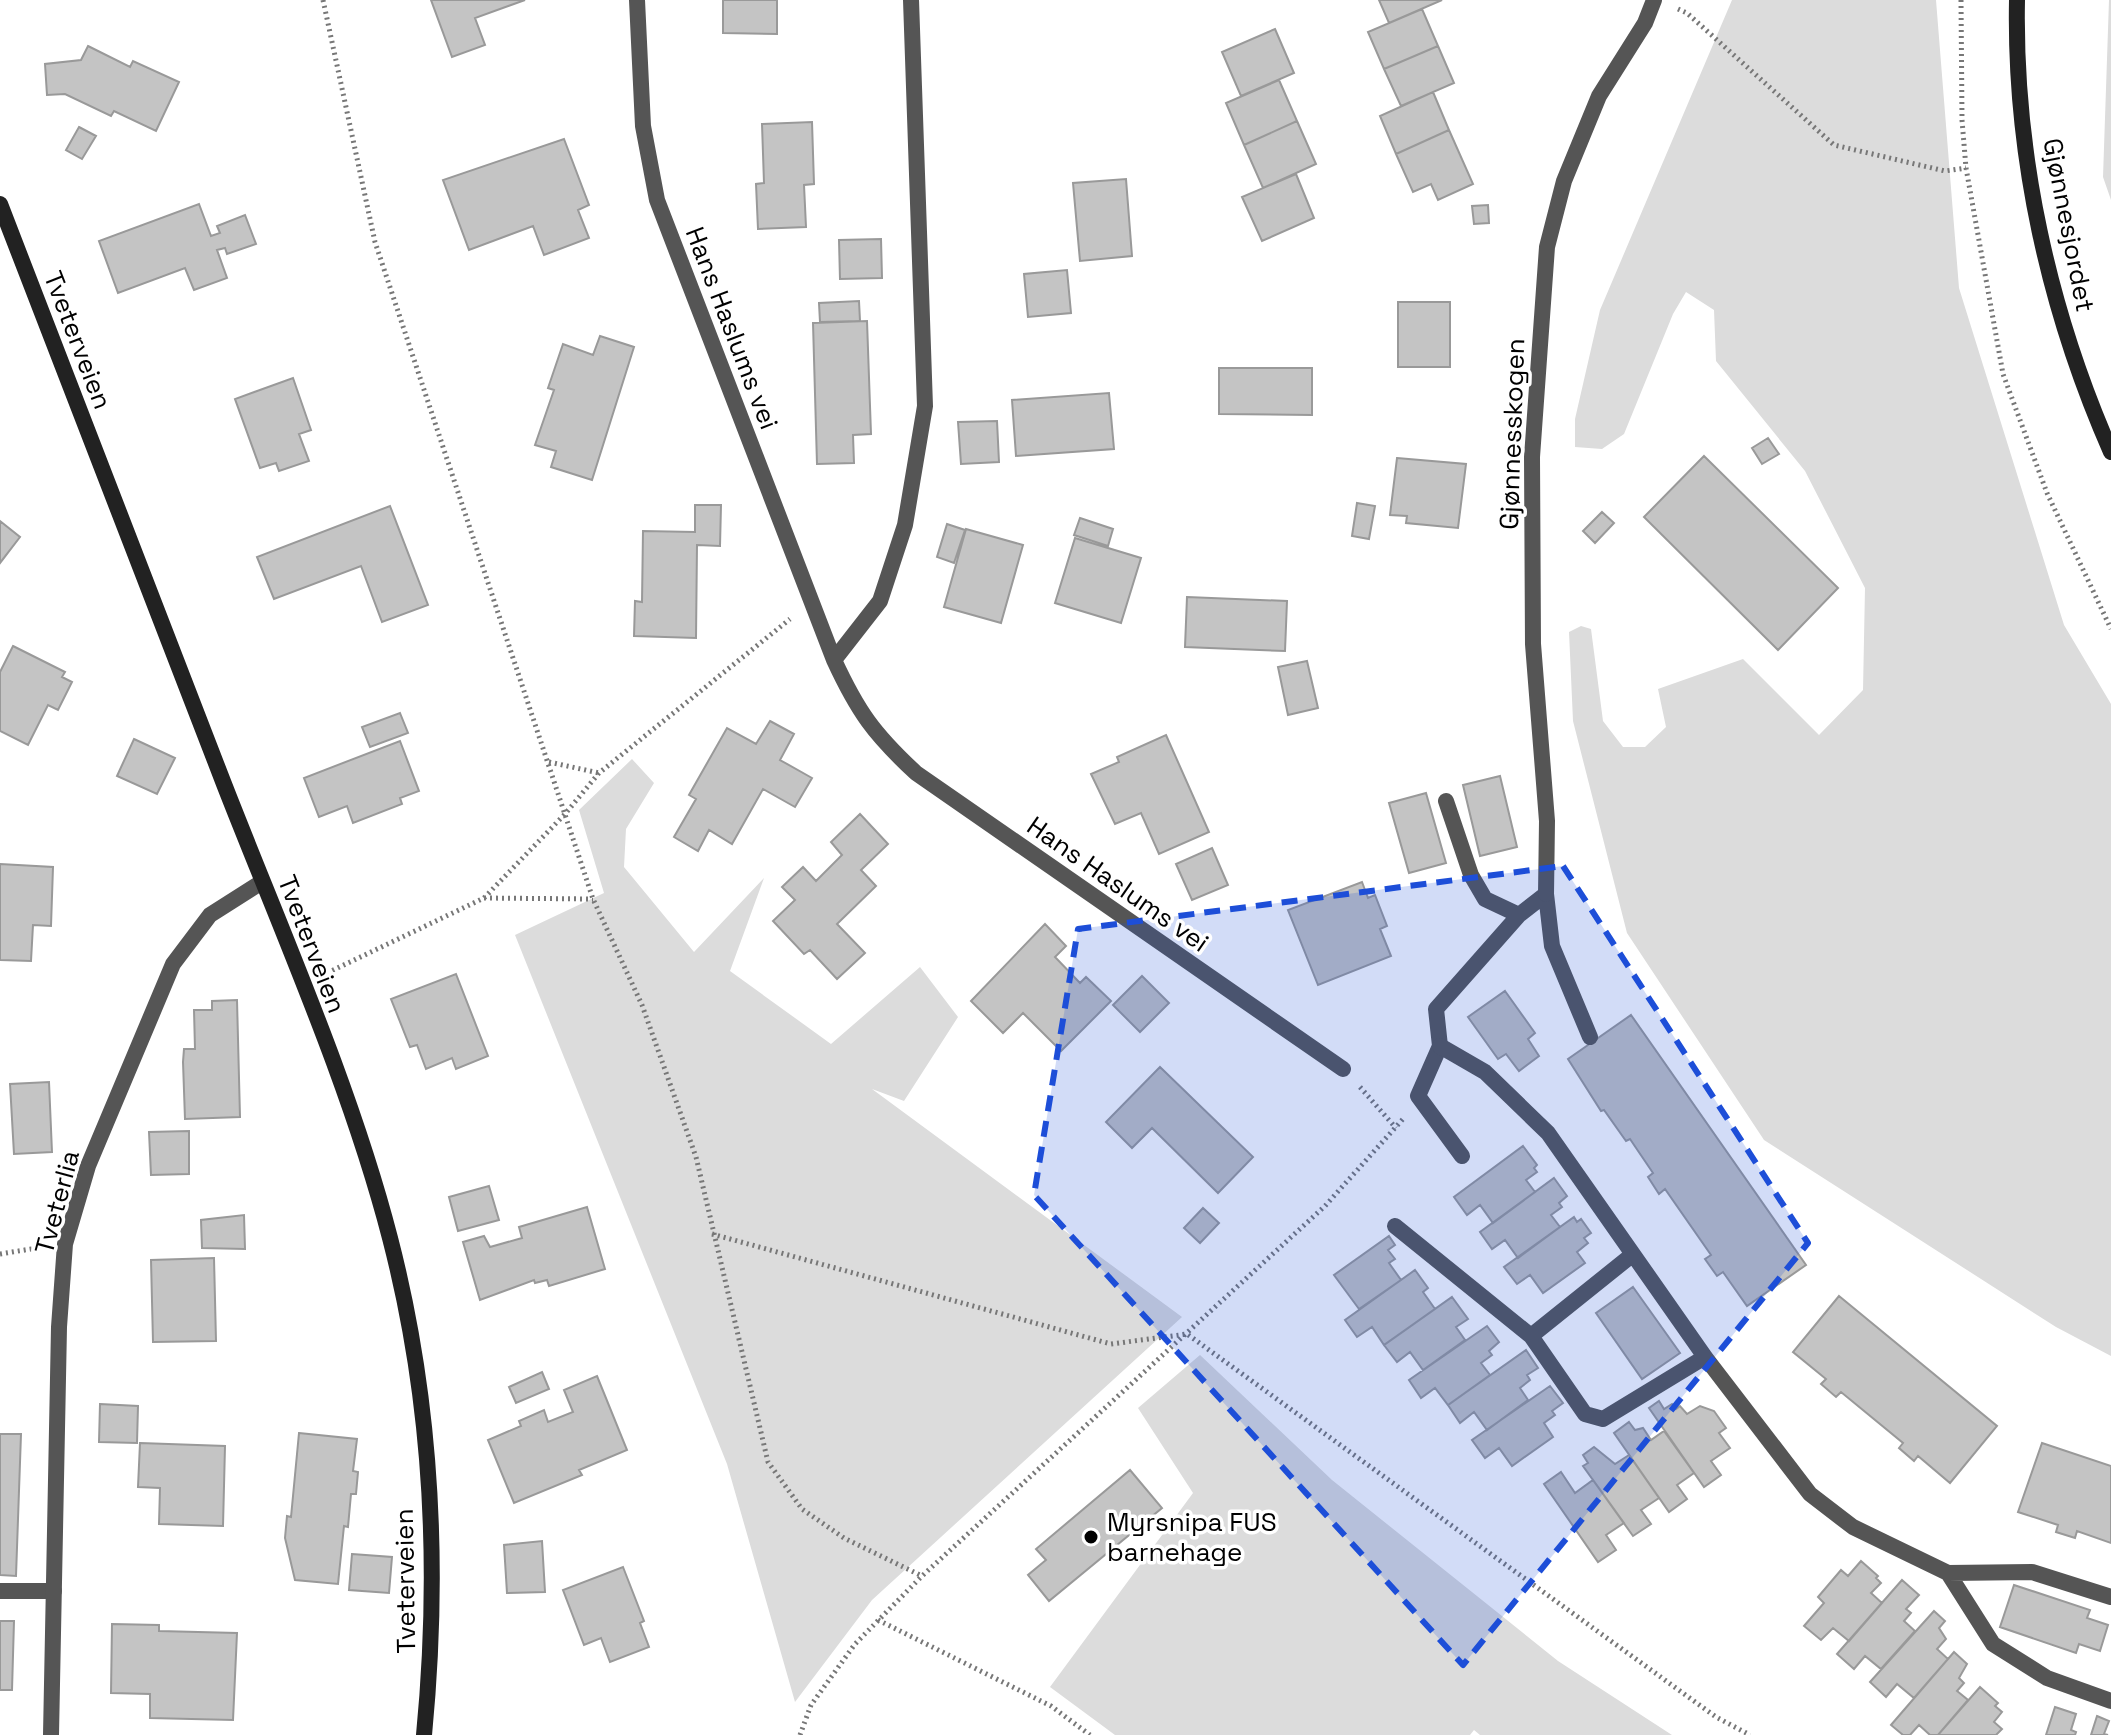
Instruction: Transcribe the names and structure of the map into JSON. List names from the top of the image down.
{
  "streets": {
    "street": [
      "Gjønnesjordet",
      "Hans Haslums vei",
      "Tveterveien",
      "Gjønnesskogen",
      "Tveterlia"
    ]
  },
  "crossings": [
    ["Tveterveien", "Tveterlia"]
  ],
  "places": ["Myrsnipa FUS barnehage"]
}
